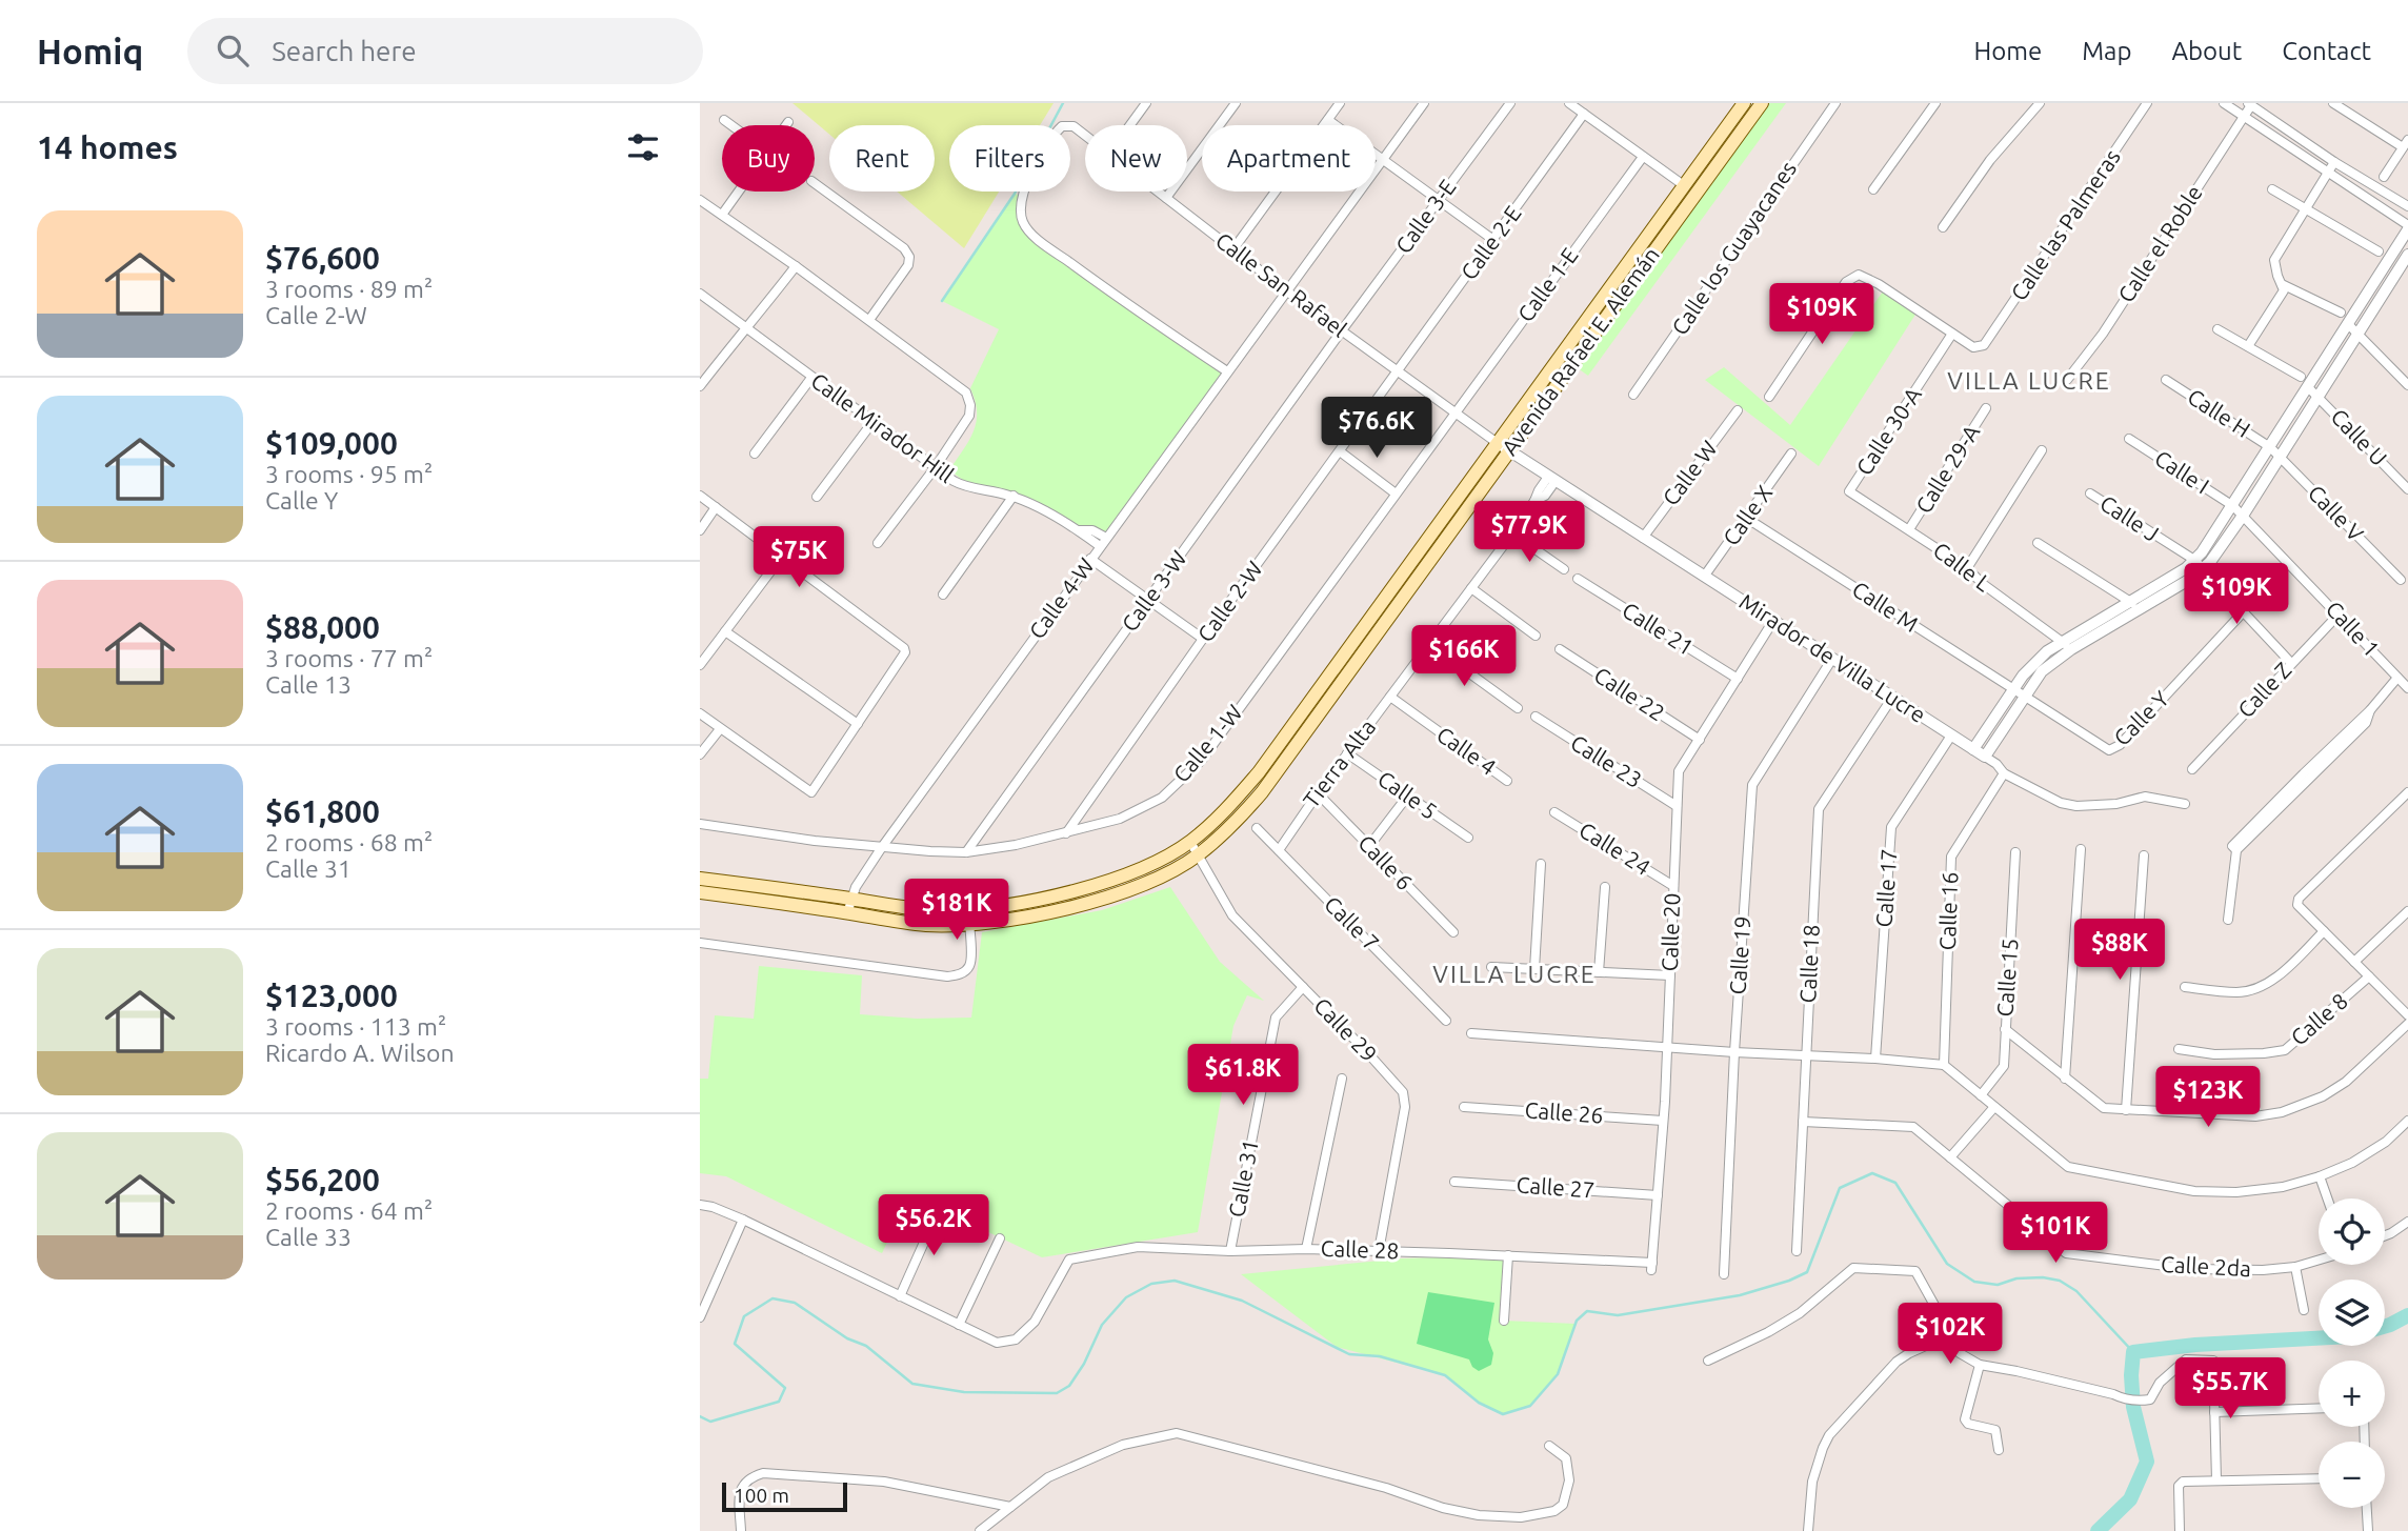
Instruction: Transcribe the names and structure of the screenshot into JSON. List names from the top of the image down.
{
  "streets": {
    "main road": ["Avenida Rafael E. Alemán"],
    "street": [
      "Calle 3-E",
      "Calle las Palmeras",
      "Calle 2-E",
      "Calle el Roble",
      "Calle los Guayacanes",
      "Calle San Rafael",
      "Calle 1-E",
      "Calle H",
      "Calle Mirador Hill",
      "Calle 30-A",
      "Calle U",
      "Calle 29-A",
      "Calle I",
      "Calle W",
      "Calle V",
      "Calle X",
      "Calle J",
      "Calle L",
      "Calle 3-W",
      "Calle 4-W",
      "Calle 2-W",
      "Calle M",
      "Calle 21",
      "Calle 1",
      "Mirador de Villa Lucre",
      "Calle Z",
      "Calle 22",
      "Calle Y",
      "Calle 1-W",
      "Calle 4",
      "Calle 23",
      "Tierra Alta",
      "Calle 5",
      "Calle 24",
      "Calle 6",
      "Calle 17",
      "Calle 16",
      "Calle 7",
      "Calle 20",
      "Calle 19",
      "Calle 18",
      "Calle 15",
      "Calle 8",
      "Calle 29",
      "Calle 26",
      "Calle 31",
      "Calle 27",
      "Calle 28",
      "Calle 2da"
    ]
  },
  "crossings": [
    ["Calle 3-E", "Calle San Rafael"],
    ["Calle 3-E", "Calle 3-W"],
    ["Calle las Palmeras", "Calle 30-A"],
    ["Calle 2-E", "Calle San Rafael"],
    ["Calle 2-E", "Calle 2-W"],
    ["Calle San Rafael", "Calle 1-E"],
    ["Calle San Rafael", "Avenida Rafael E. Alemán"],
    ["Calle San Rafael", "Calle 3-W"],
    ["Calle San Rafael", "Calle 4-W"],
    ["Calle San Rafael", "Calle 2-W"],
    ["Calle San Rafael", "Mirador de Villa Lucre"],
    ["Calle San Rafael", "Calle 1-W"],
    ["Calle 1-E", "Calle 1-W"],
    ["Avenida Rafael E. Alemán", "Calle 4-W"],
    ["Avenida Rafael E. Alemán", "Mirador de Villa Lucre"],
    ["Avenida Rafael E. Alemán", "Calle 29"],
    ["Calle H", "Calle V"],
    ["Calle Mirador Hill", "Calle 4-W"],
    ["Calle 30-A", "Calle L"],
    ["Calle 29-A", "Calle L"],
    ["Calle I", "Calle 1"],
    ["Calle W", "Mirador de Villa Lucre"],
    ["Calle X", "Calle M"],
    ["Calle X", "Mirador de Villa Lucre"],
    ["Calle J", "Calle Z"],
    ["Calle J", "Calle Y"],
    ["Calle 3-W", "Calle 1-W"],
    ["Calle 4-W", "Calle 1-W"],
    ["Calle 2-W", "Calle 1-W"],
    ["Calle M", "Calle Y"],
    ["Calle 21", "Calle 20"],
    ["Calle 1", "Calle Z"],
    ["Mirador de Villa Lucre", "Tierra Alta"],
    ["Mirador de Villa Lucre", "Calle 17"],
    ["Mirador de Villa Lucre", "Calle 16"],
    ["Mirador de Villa Lucre", "Calle 20"],
    ["Mirador de Villa Lucre", "Calle 19"],
    ["Mirador de Villa Lucre", "Calle 18"],
    ["Calle 22", "Calle 20"],
    ["Calle 4", "Tierra Alta"],
    ["Calle 23", "Calle 20"],
    ["Tierra Alta", "Calle 5"],
    ["Tierra Alta", "Calle 6"],
    ["Tierra Alta", "Calle 7"],
    ["Calle 24", "Calle 20"],
    ["Calle 20", "Calle 26"],
    ["Calle 20", "Calle 27"],
    ["Calle 20", "Calle 28"],
    ["Calle 18", "Calle 2da"],
    ["Calle 29", "Calle 31"],
    ["Calle 29", "Calle 28"],
    ["Calle 31", "Calle 28"]
  ],
  "districts": ["VILLA LUCRE", "VILLA LUCRE"],
  "scale_bar": "100 m",
  "page": {
    "header": "Homiq",
    "search": "Search here",
    "nav": [
      "Home",
      "Map",
      "About",
      "Contact"
    ],
    "heading": "14 homes",
    "chip": [
      "Buy",
      "Rent",
      "Filters",
      "New",
      "Apartment"
    ],
    "list": [
      {
        "name": "$76,600",
        "note": "3 rooms · 89 m² · Calle 2-W"
      },
      {
        "name": "$109,000",
        "note": "3 rooms · 95 m² · Calle Y"
      },
      {
        "name": "$88,000",
        "note": "3 rooms · 77 m² · Calle 13"
      },
      {
        "name": "$61,800",
        "note": "2 rooms · 68 m² · Calle 31"
      },
      {
        "name": "$123,000",
        "note": "3 rooms · 113 m² · Ricardo A. Wilson"
      },
      {
        "name": "$56,200",
        "note": "2 rooms · 64 m² · Calle 33"
      }
    ],
    "price": [
      "$109K",
      "$76.6K",
      "$77.9K",
      "$75K",
      "$109K",
      "$166K",
      "$181K",
      "$88K",
      "$61.8K",
      "$123K",
      "$56.2K",
      "$101K",
      "$102K",
      "$55.7K"
    ],
    "map_buttons": ["+", "−"],
    "scale": "100 m"
  }
}
